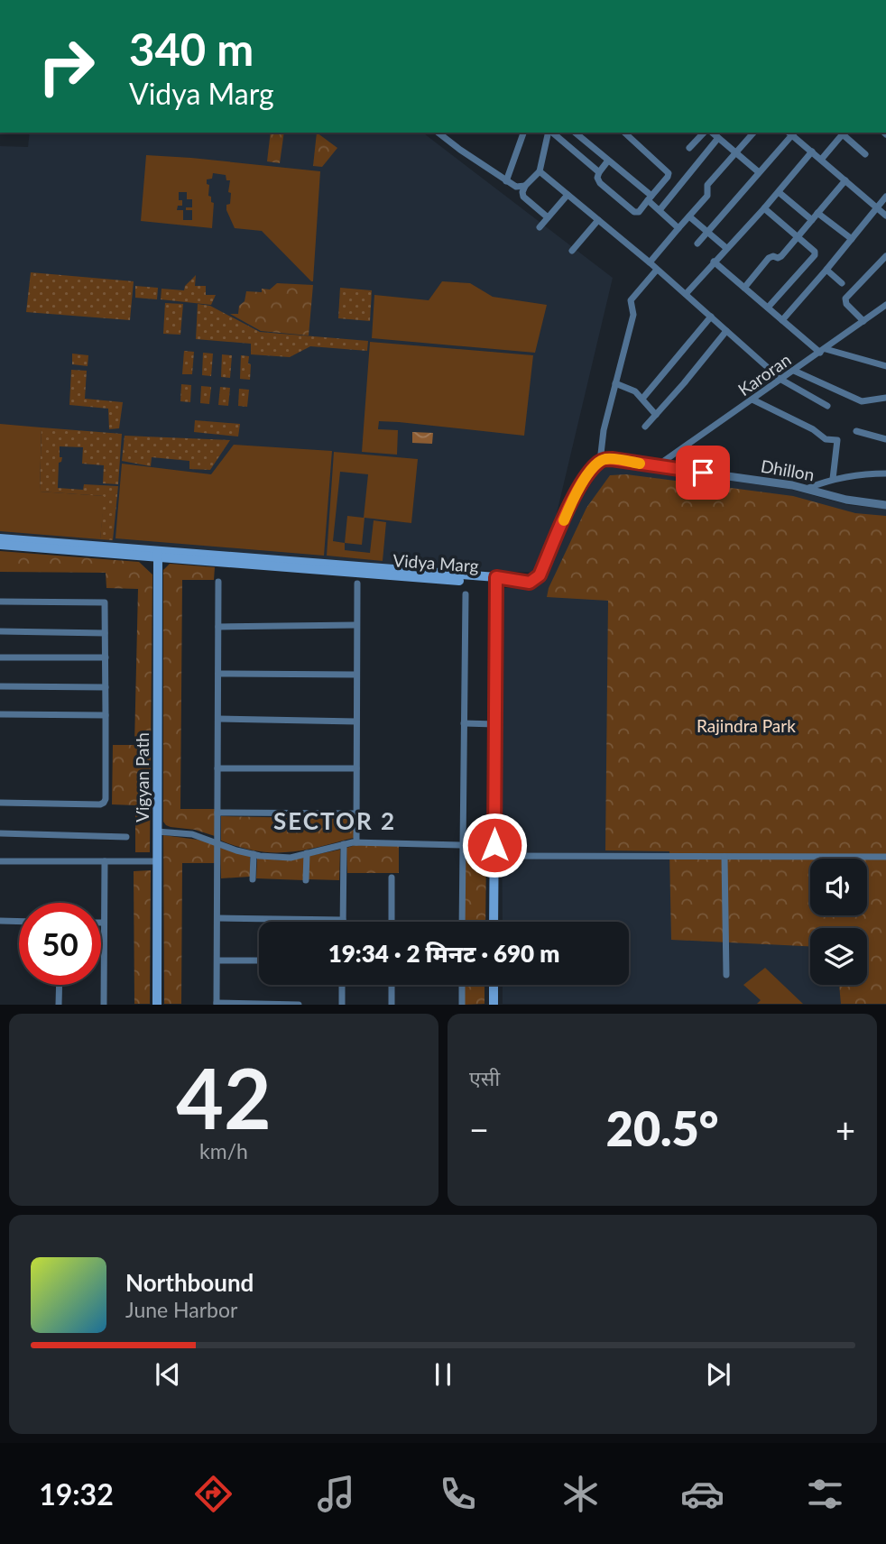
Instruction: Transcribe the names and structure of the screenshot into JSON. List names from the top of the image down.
{
  "streets": {
    "main road": ["Vidya Marg", "Vigyan Path"],
    "street": ["Karoran", "Dhillon"]
  },
  "crossings": [
    ["Karoran", "Dhillon"],
    ["Vidya Marg", "Vigyan Path"]
  ],
  "districts": ["SECTOR 2"],
  "parks": ["Rajindra Park"],
  "page": {
    "turn": ["340 m", "Vidya Marg"],
    "limit": "50",
    "trip": "19:34 · 2 मिनट · 690 m",
    "tile": [
      ["42", "km/h"],
      "एसी"
    ],
    "heat": ["−", "20.5°", "+"],
    "song": ["Northbound", "June Harbor"],
    "tabs": "19:32"
  }
}
